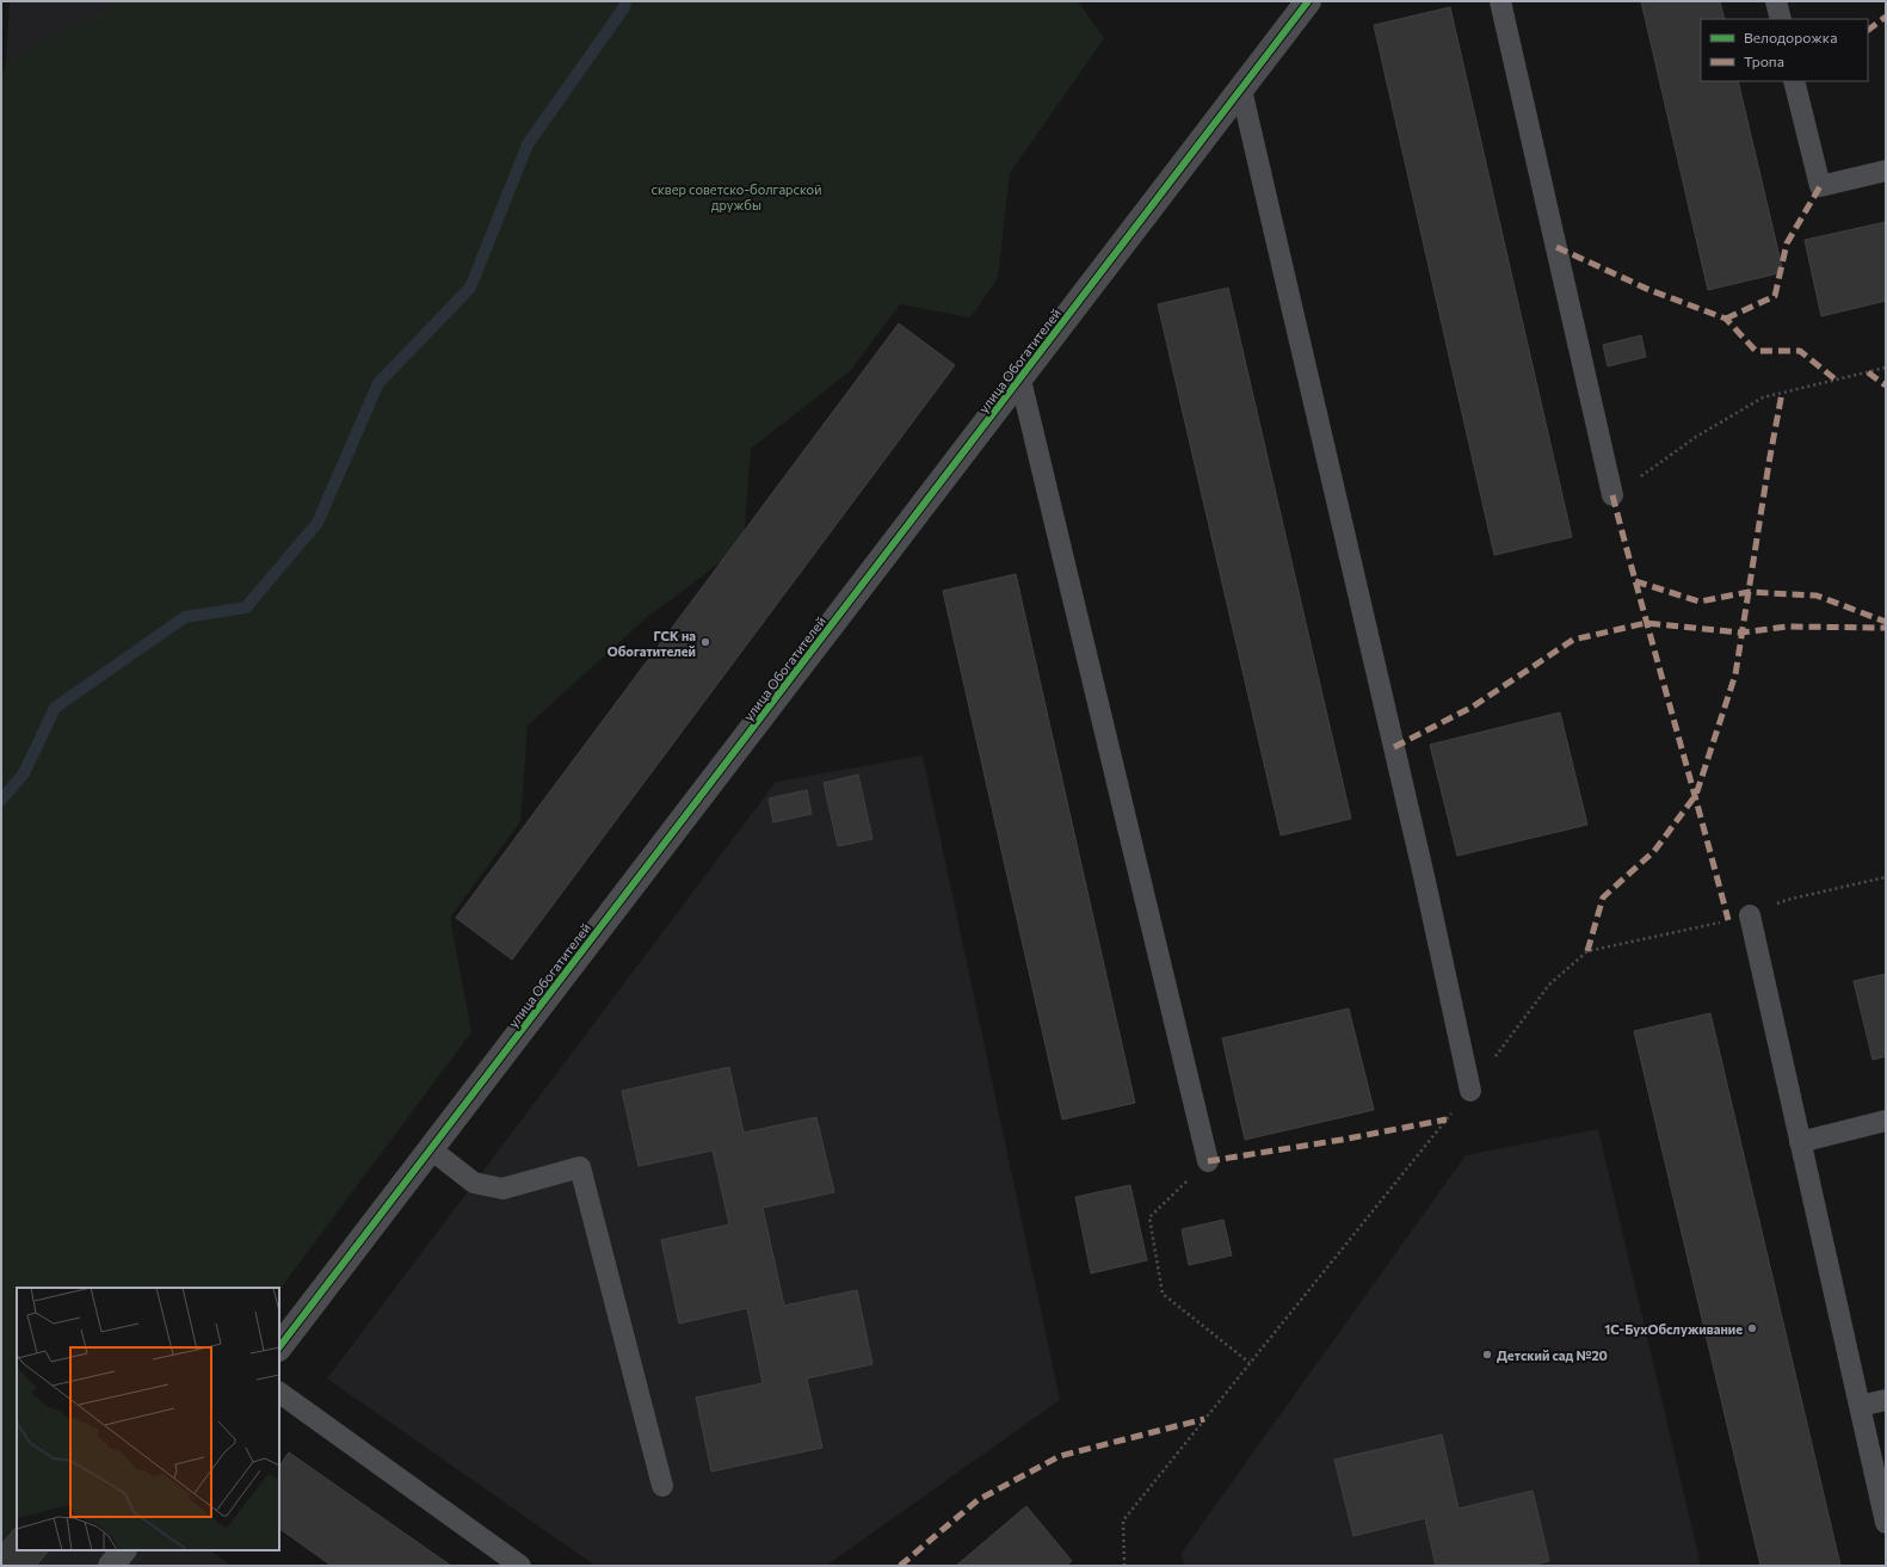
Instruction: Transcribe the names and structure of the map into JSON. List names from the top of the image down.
{
  "streets": {
    "street": ["улица Обогатителей"]
  },
  "parks": ["сквер советско-болгарской дружбы"],
  "places": ["ГСК на Обогатителей", "1С-БухОбслуживание", "Детский сад №20"],
  "legend": ["Велодорожка", "Тропа"]
}
